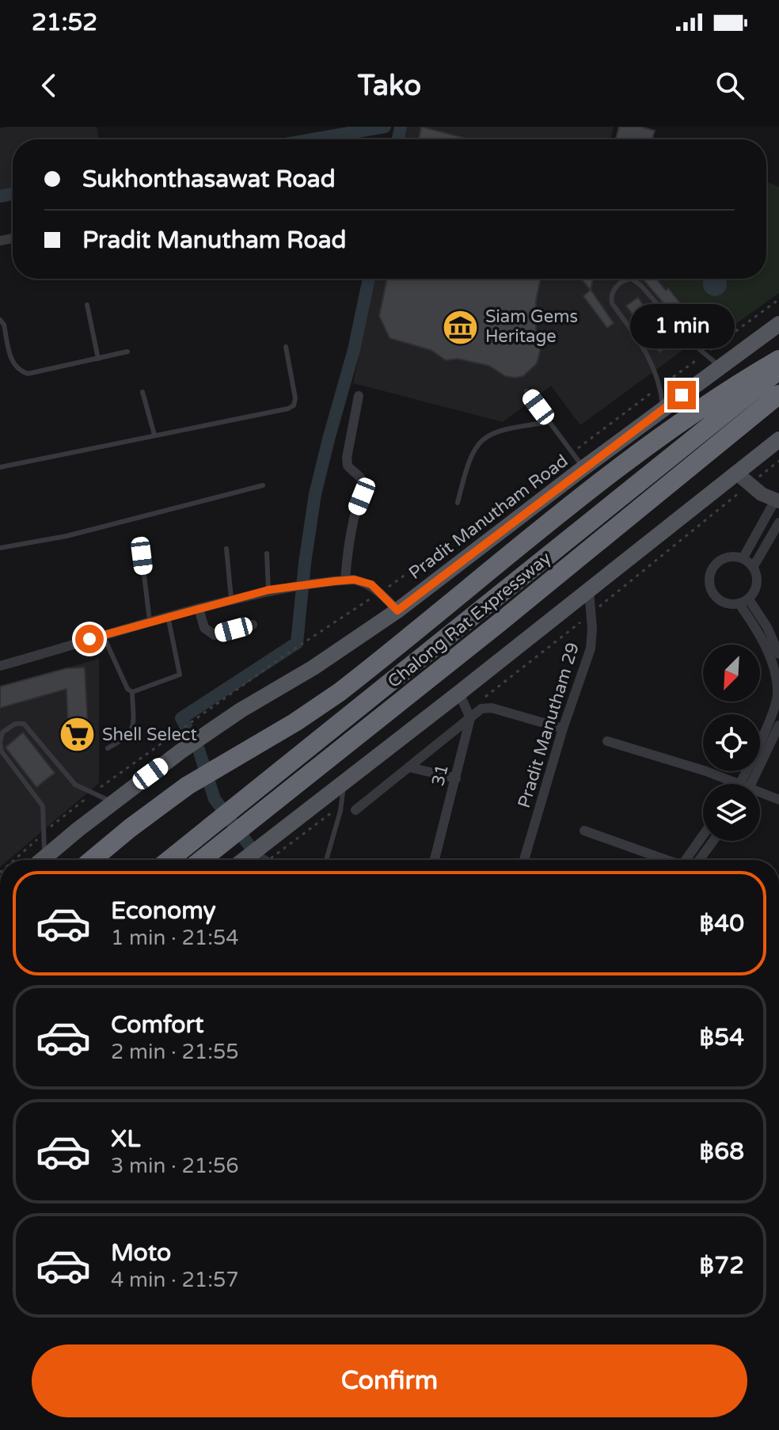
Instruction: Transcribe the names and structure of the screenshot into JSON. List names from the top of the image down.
{
  "streets": {
    "highway": ["Chalong Rat Expressway"],
    "main road": ["Pradit Manutham Road"],
    "street": ["Pradit Manutham 29", "31"]
  },
  "places": {
    "museum": ["Siam Gems Heritage"],
    "supermarket": ["Shell Select"]
  },
  "north": "bottom left",
  "page": {
    "status": "21:52",
    "header": "Tako",
    "banner": ["Sukhonthasawat Road", "Pradit Manutham Road"],
    "bubble": "1 min",
    "list": [
      {
        "name": "Economy",
        "note": "1 min · 21:54",
        "value": "฿40"
      },
      {
        "name": "Comfort",
        "note": "2 min · 21:55",
        "value": "฿54"
      },
      {
        "name": "XL",
        "note": "3 min · 21:56",
        "value": "฿68"
      },
      {
        "name": "Moto",
        "note": "4 min · 21:57",
        "value": "฿72"
      }
    ],
    "buttons": "Confirm"
  }
}
